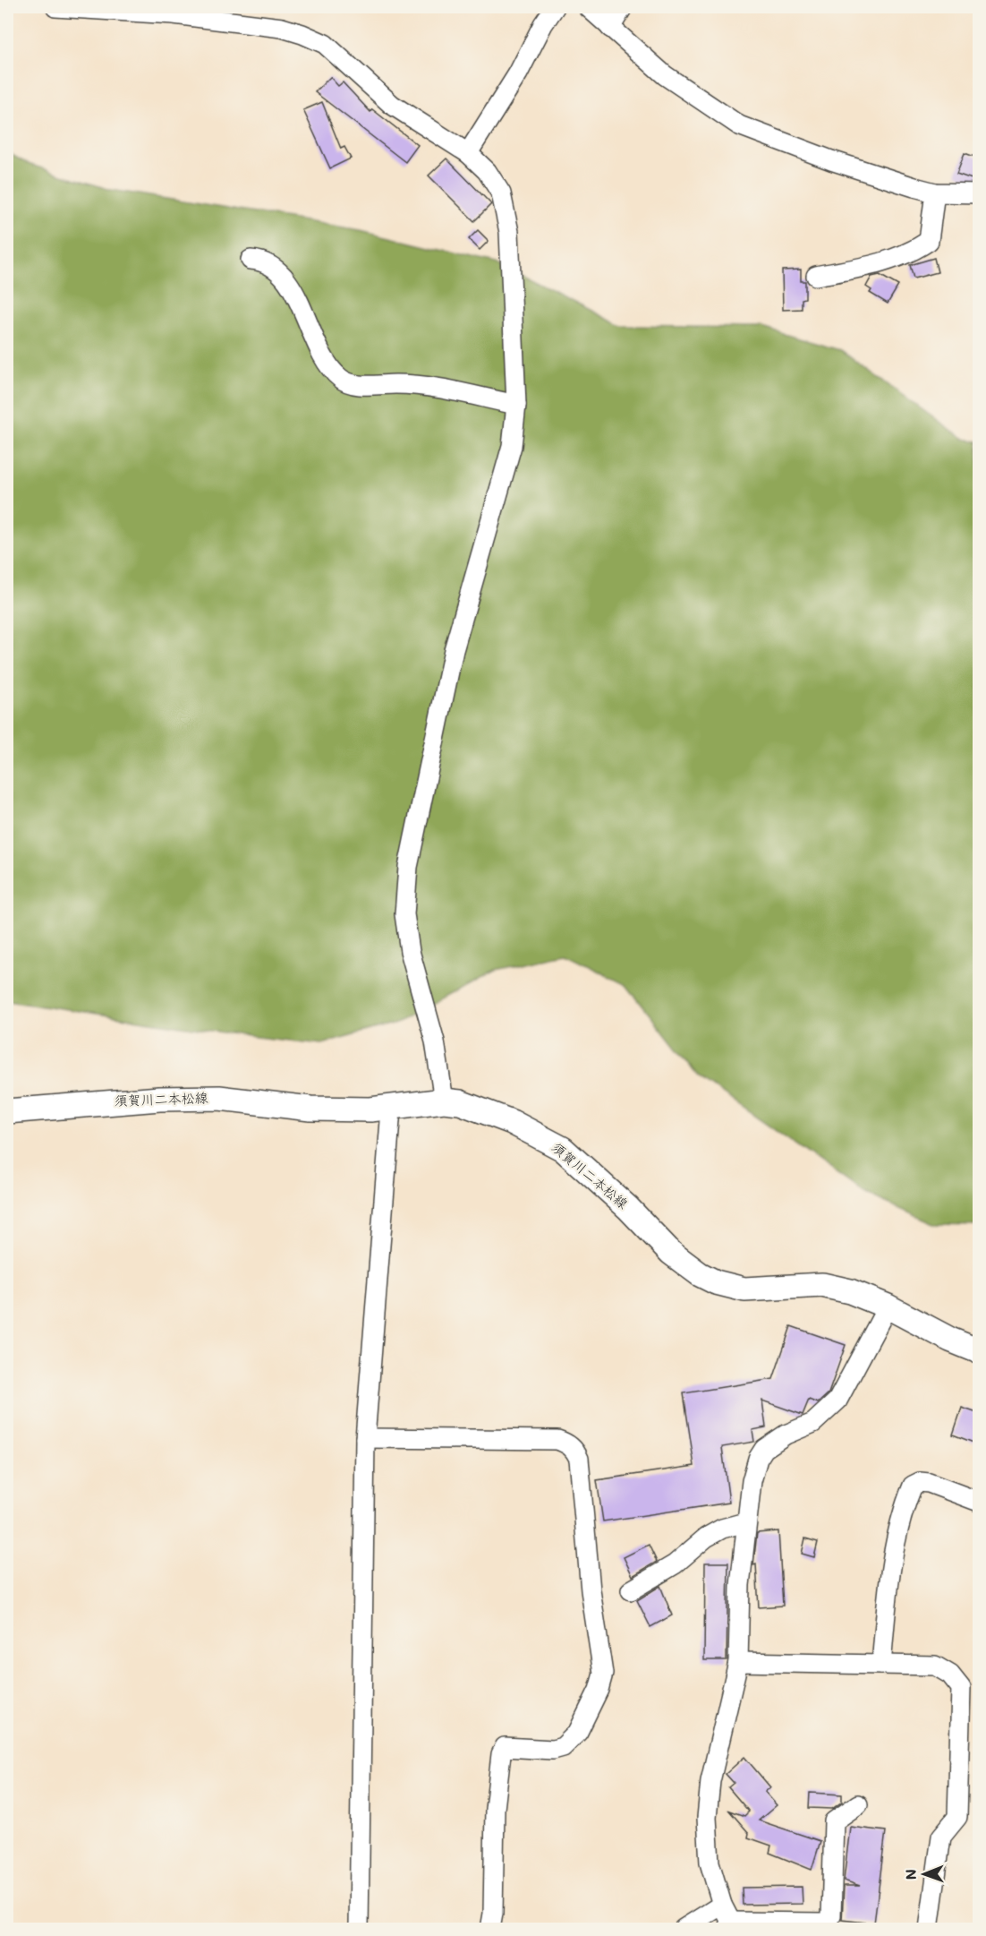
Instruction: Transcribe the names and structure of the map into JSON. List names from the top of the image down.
{
  "streets": {
    "main road": ["須賀川二本松線"]
  },
  "north": "left"
}
